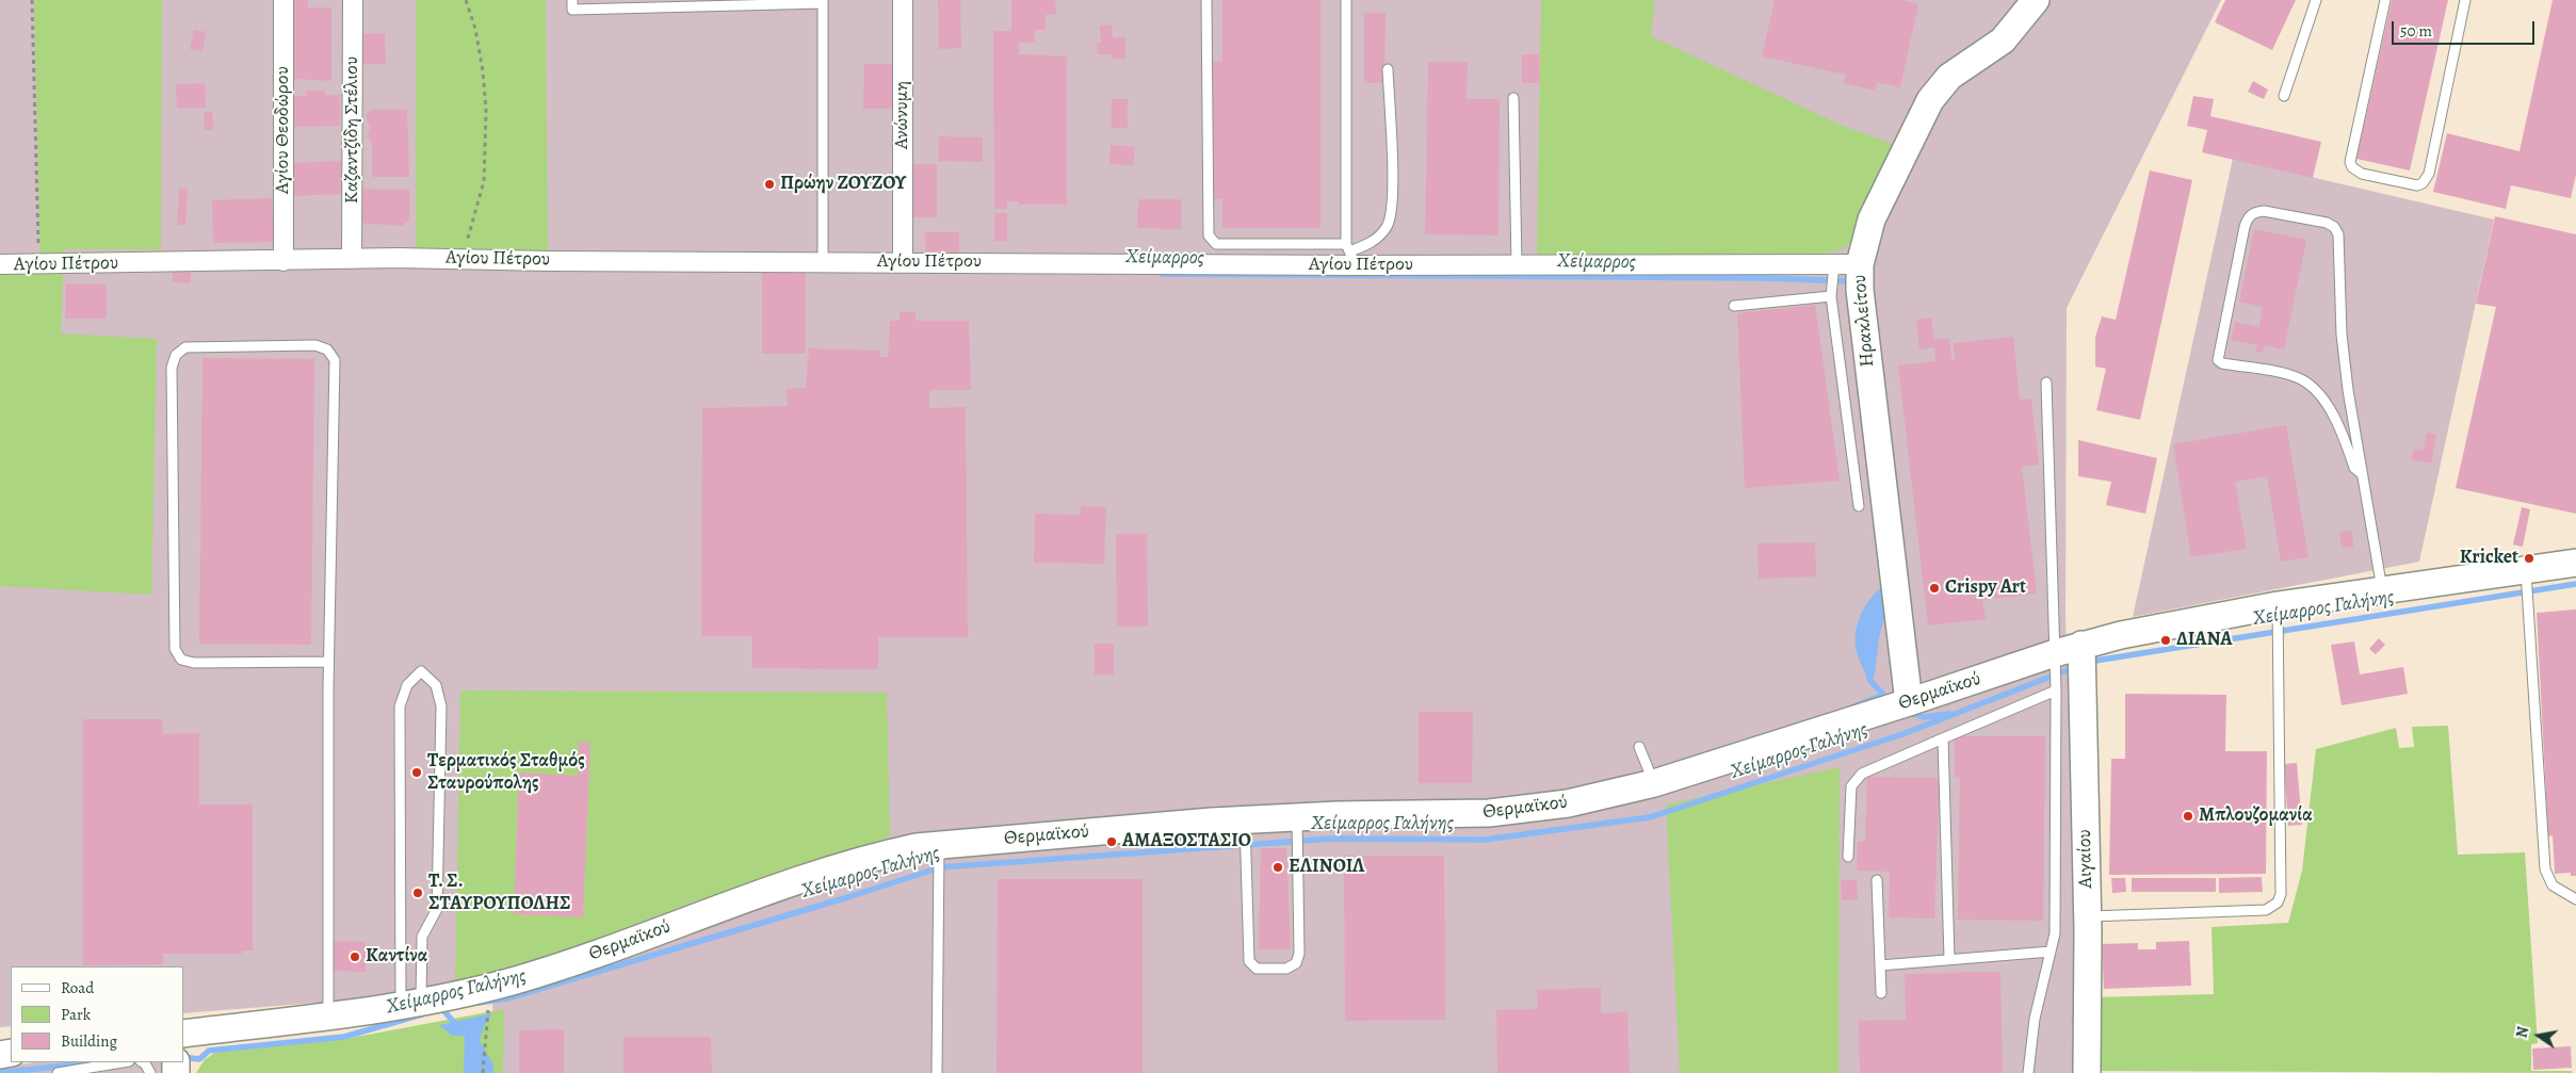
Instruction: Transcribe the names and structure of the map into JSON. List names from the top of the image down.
{
  "streets": {
    "street": [
      "Ανώνυμη",
      "Αγίου Θεοδώρου",
      "Καζαντζίδη Στέλιου",
      "Αγίου Πέτρου",
      "Ηρακλείτου",
      "Θερμαϊκού",
      "Αιγαίου"
    ]
  },
  "crossings": [
    ["Ανώνυμη", "Αγίου Πέτρου"],
    ["Αγίου Θεοδώρου", "Αγίου Πέτρου"],
    ["Καζαντζίδη Στέλιου", "Αγίου Πέτρου"],
    ["Αγίου Πέτρου", "Ηρακλείτου"],
    ["Ηρακλείτου", "Θερμαϊκού"],
    ["Θερμαϊκού", "Αιγαίου"]
  ],
  "water": ["Χείμαρρος", "Χείμαρρος Γαλήνης"],
  "places": [
    "Πρώην ΖΟΥΖΟΥ",
    "Kricket",
    "Crispy Art",
    "ΔΙΑΝΑ",
    "Τερματικός Σταθμός Σταυρούπολης",
    "Μπλουζομανία",
    "ΑΜΑΞΟΣΤΑΣΙΟ",
    "ΕΛΙΝΟΙΛ",
    "Τ. Σ. ΣΤΑΥΡΟΥΠΟΛΗΣ",
    "Καντίνα"
  ],
  "legend": ["Road", "Park", "Building"],
  "scale_bar": "50 m",
  "north": "left"
}
